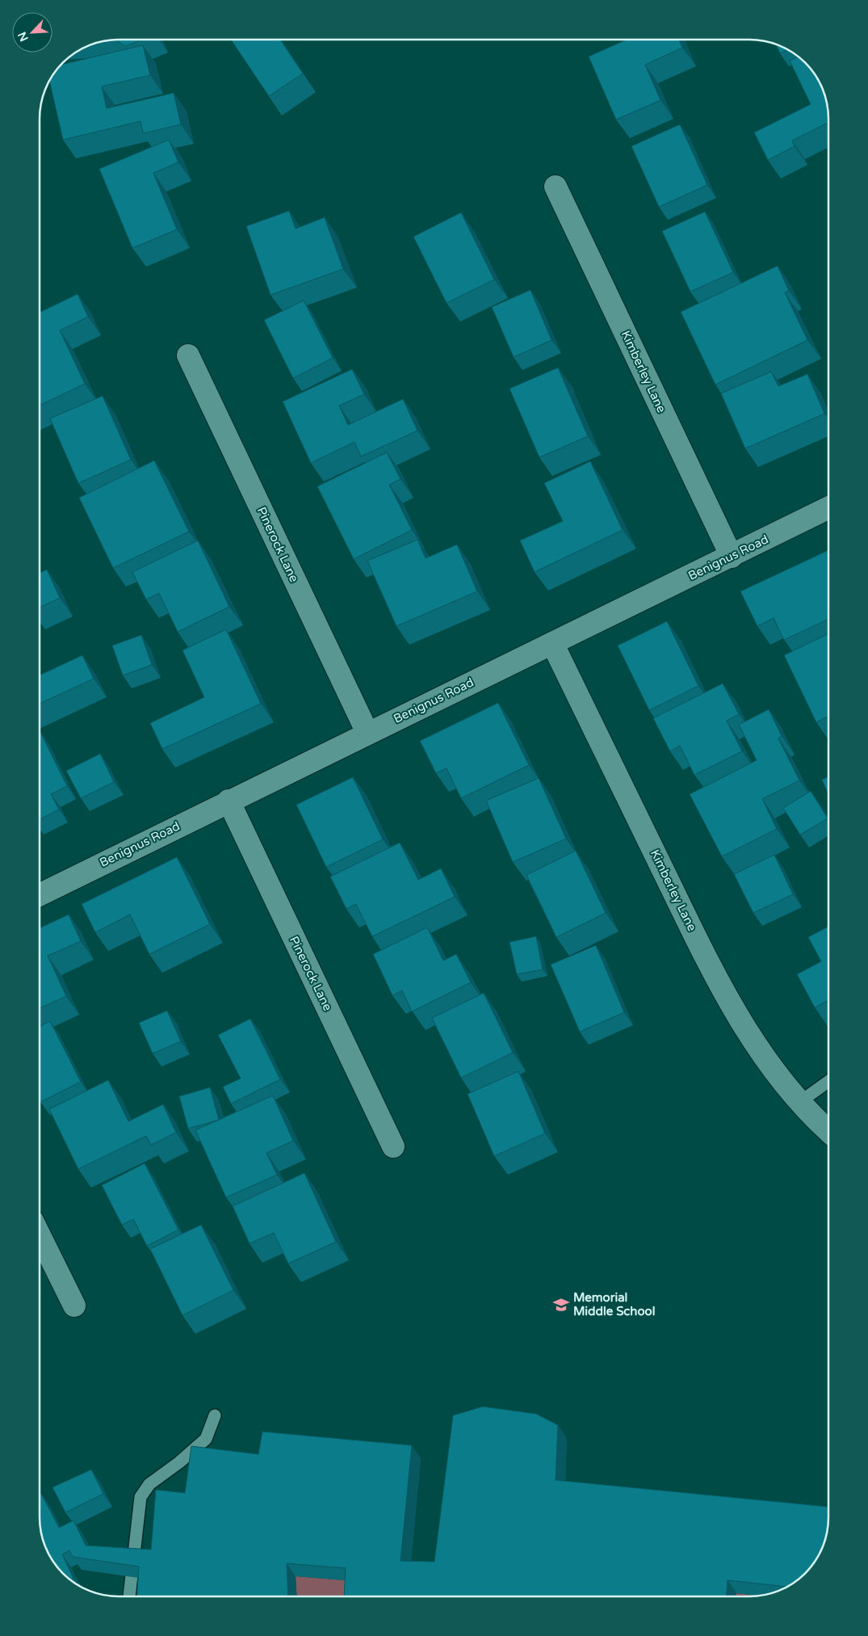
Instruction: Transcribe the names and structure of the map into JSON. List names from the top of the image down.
{
  "streets": {
    "street": ["Kimberley Lane", "Pinerock Lane", "Benignus Road"]
  },
  "crossings": [
    ["Kimberley Lane", "Benignus Road"],
    ["Pinerock Lane", "Benignus Road"]
  ],
  "places": {
    "school or university": ["Memorial Middle School"]
  },
  "north": "bottom left"
}
